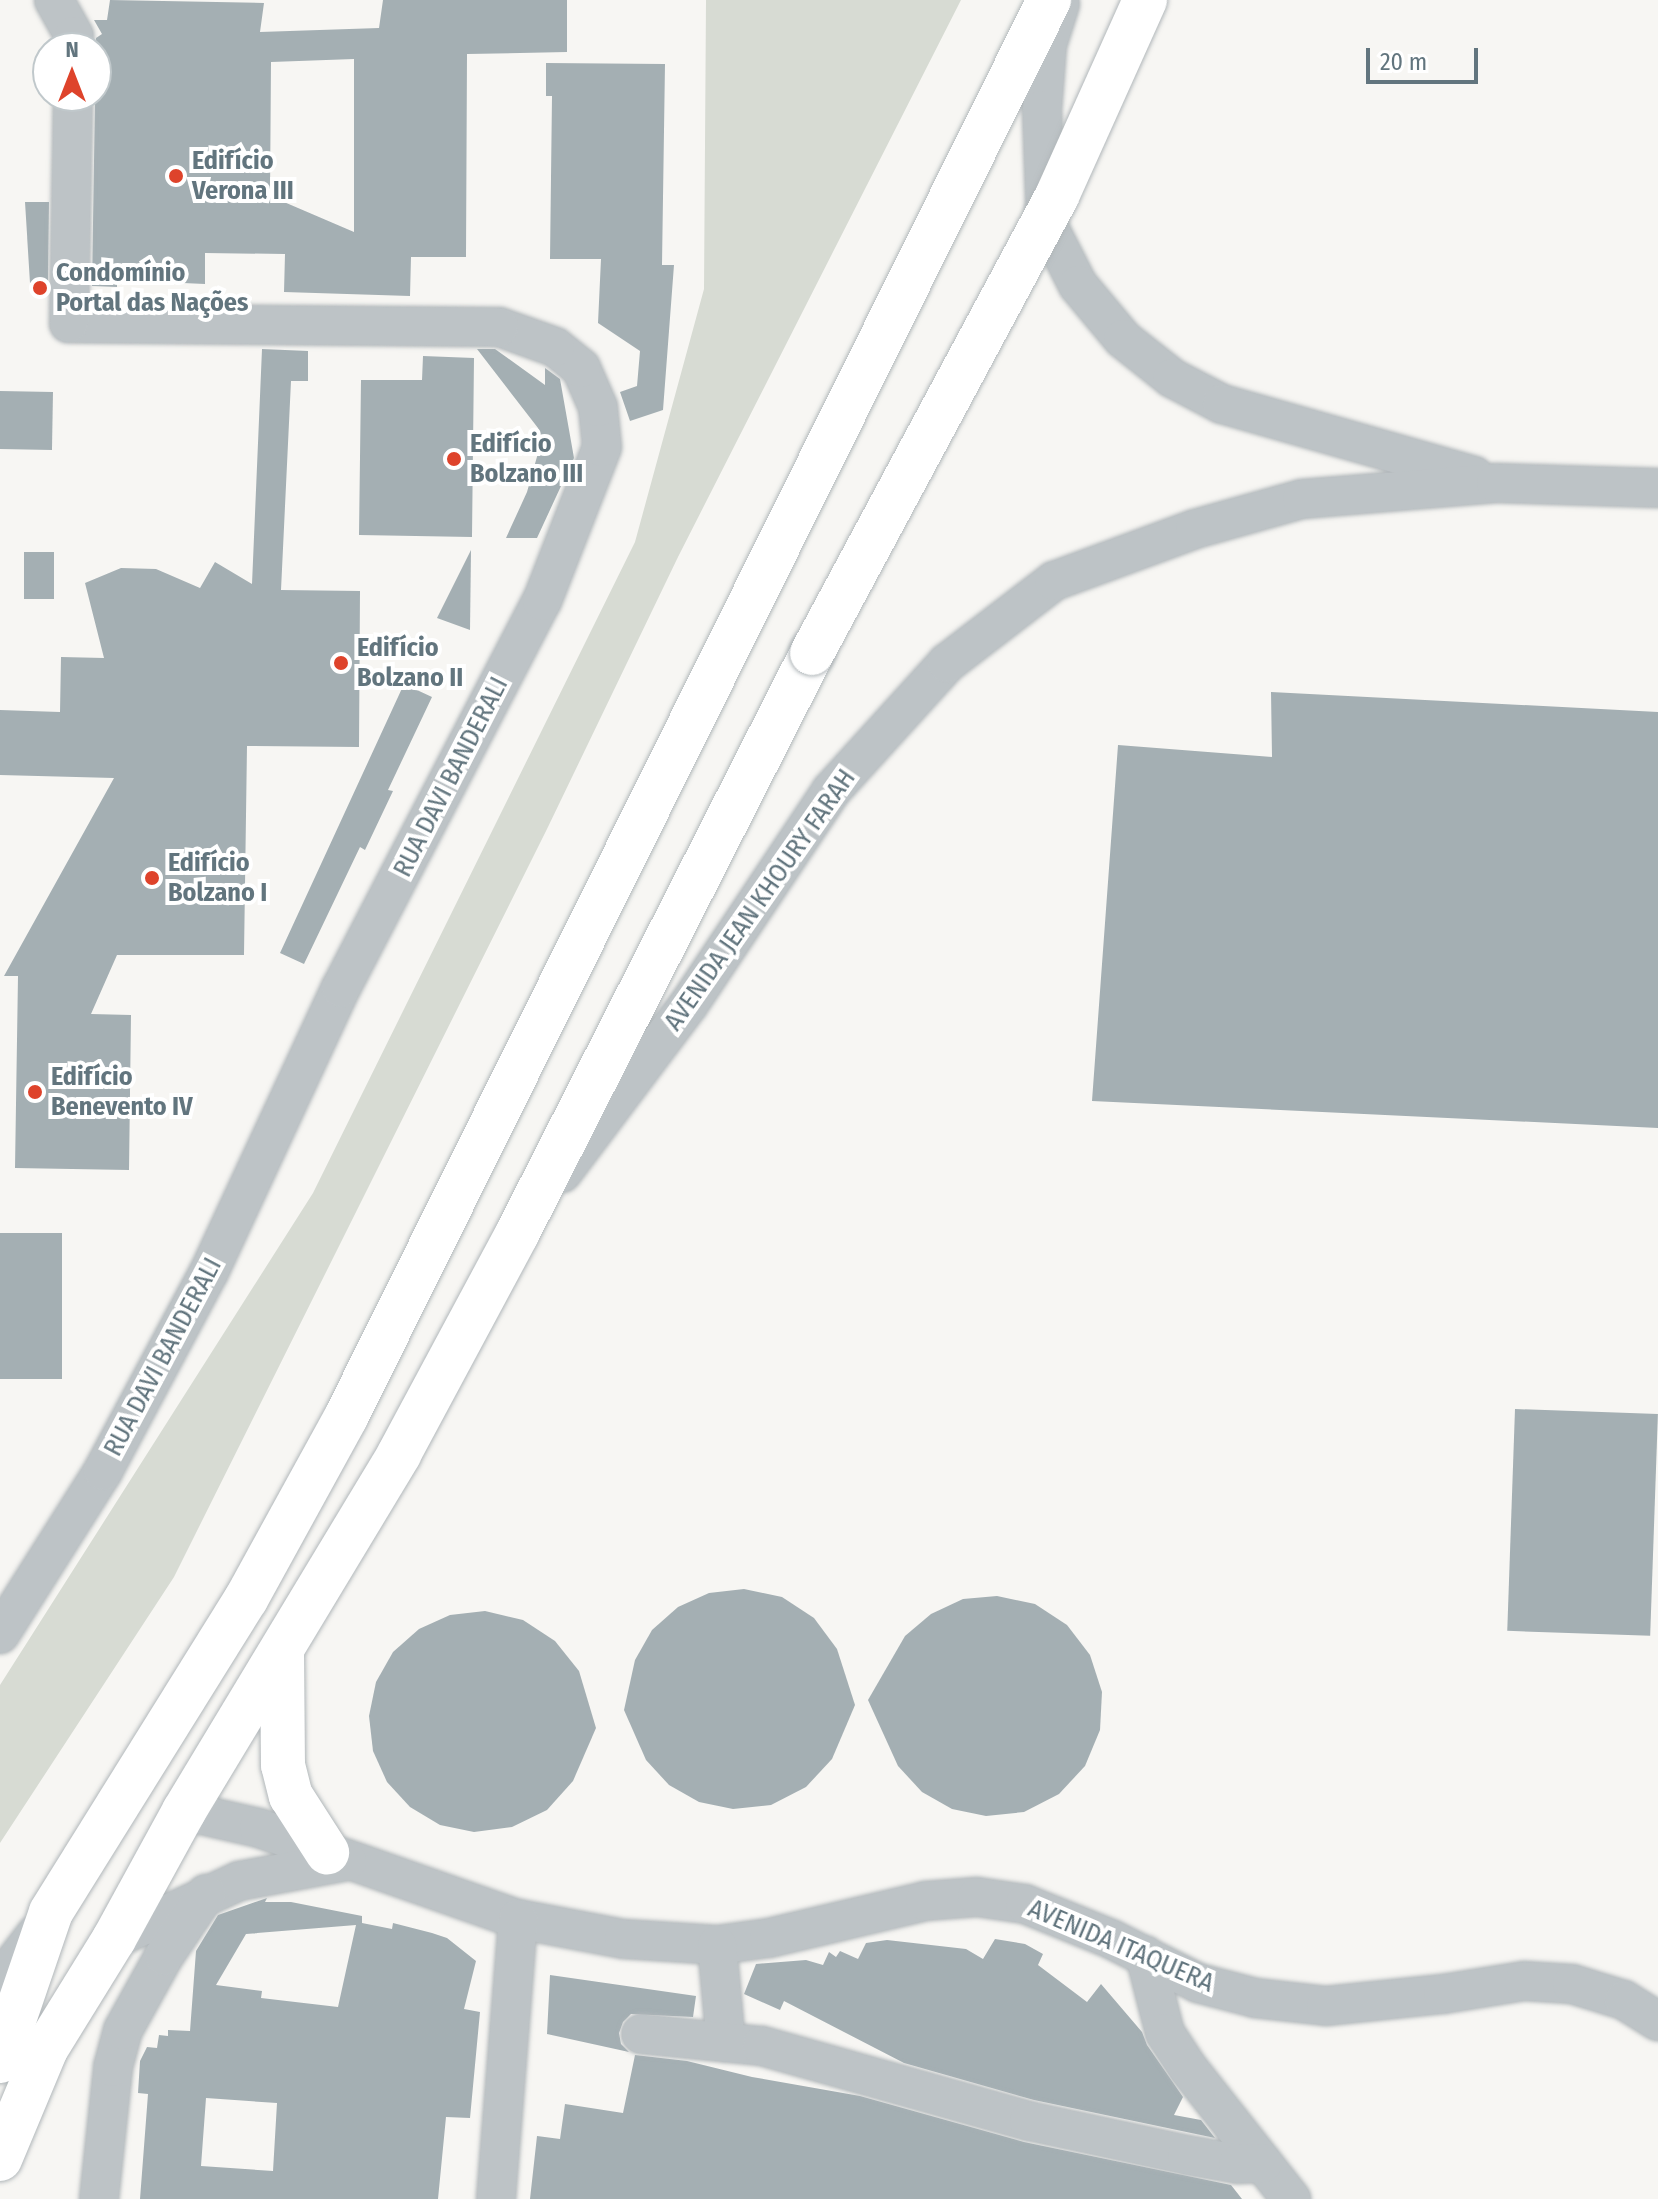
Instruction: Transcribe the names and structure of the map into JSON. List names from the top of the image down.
{
  "streets": {
    "street": ["RUA DAVI BANDERALI", "AVENIDA JEAN KHOURY FARAH", "AVENIDA ITAQUERA"]
  },
  "places": [
    "Edifício Verona III",
    "Condomínio Portal das Nações",
    "Edifício Bolzano III",
    "Edifício Bolzano II",
    "Edifício Bolzano I",
    "Edifício Benevento IV"
  ],
  "scale_bar": "20 m",
  "north": "top"
}
